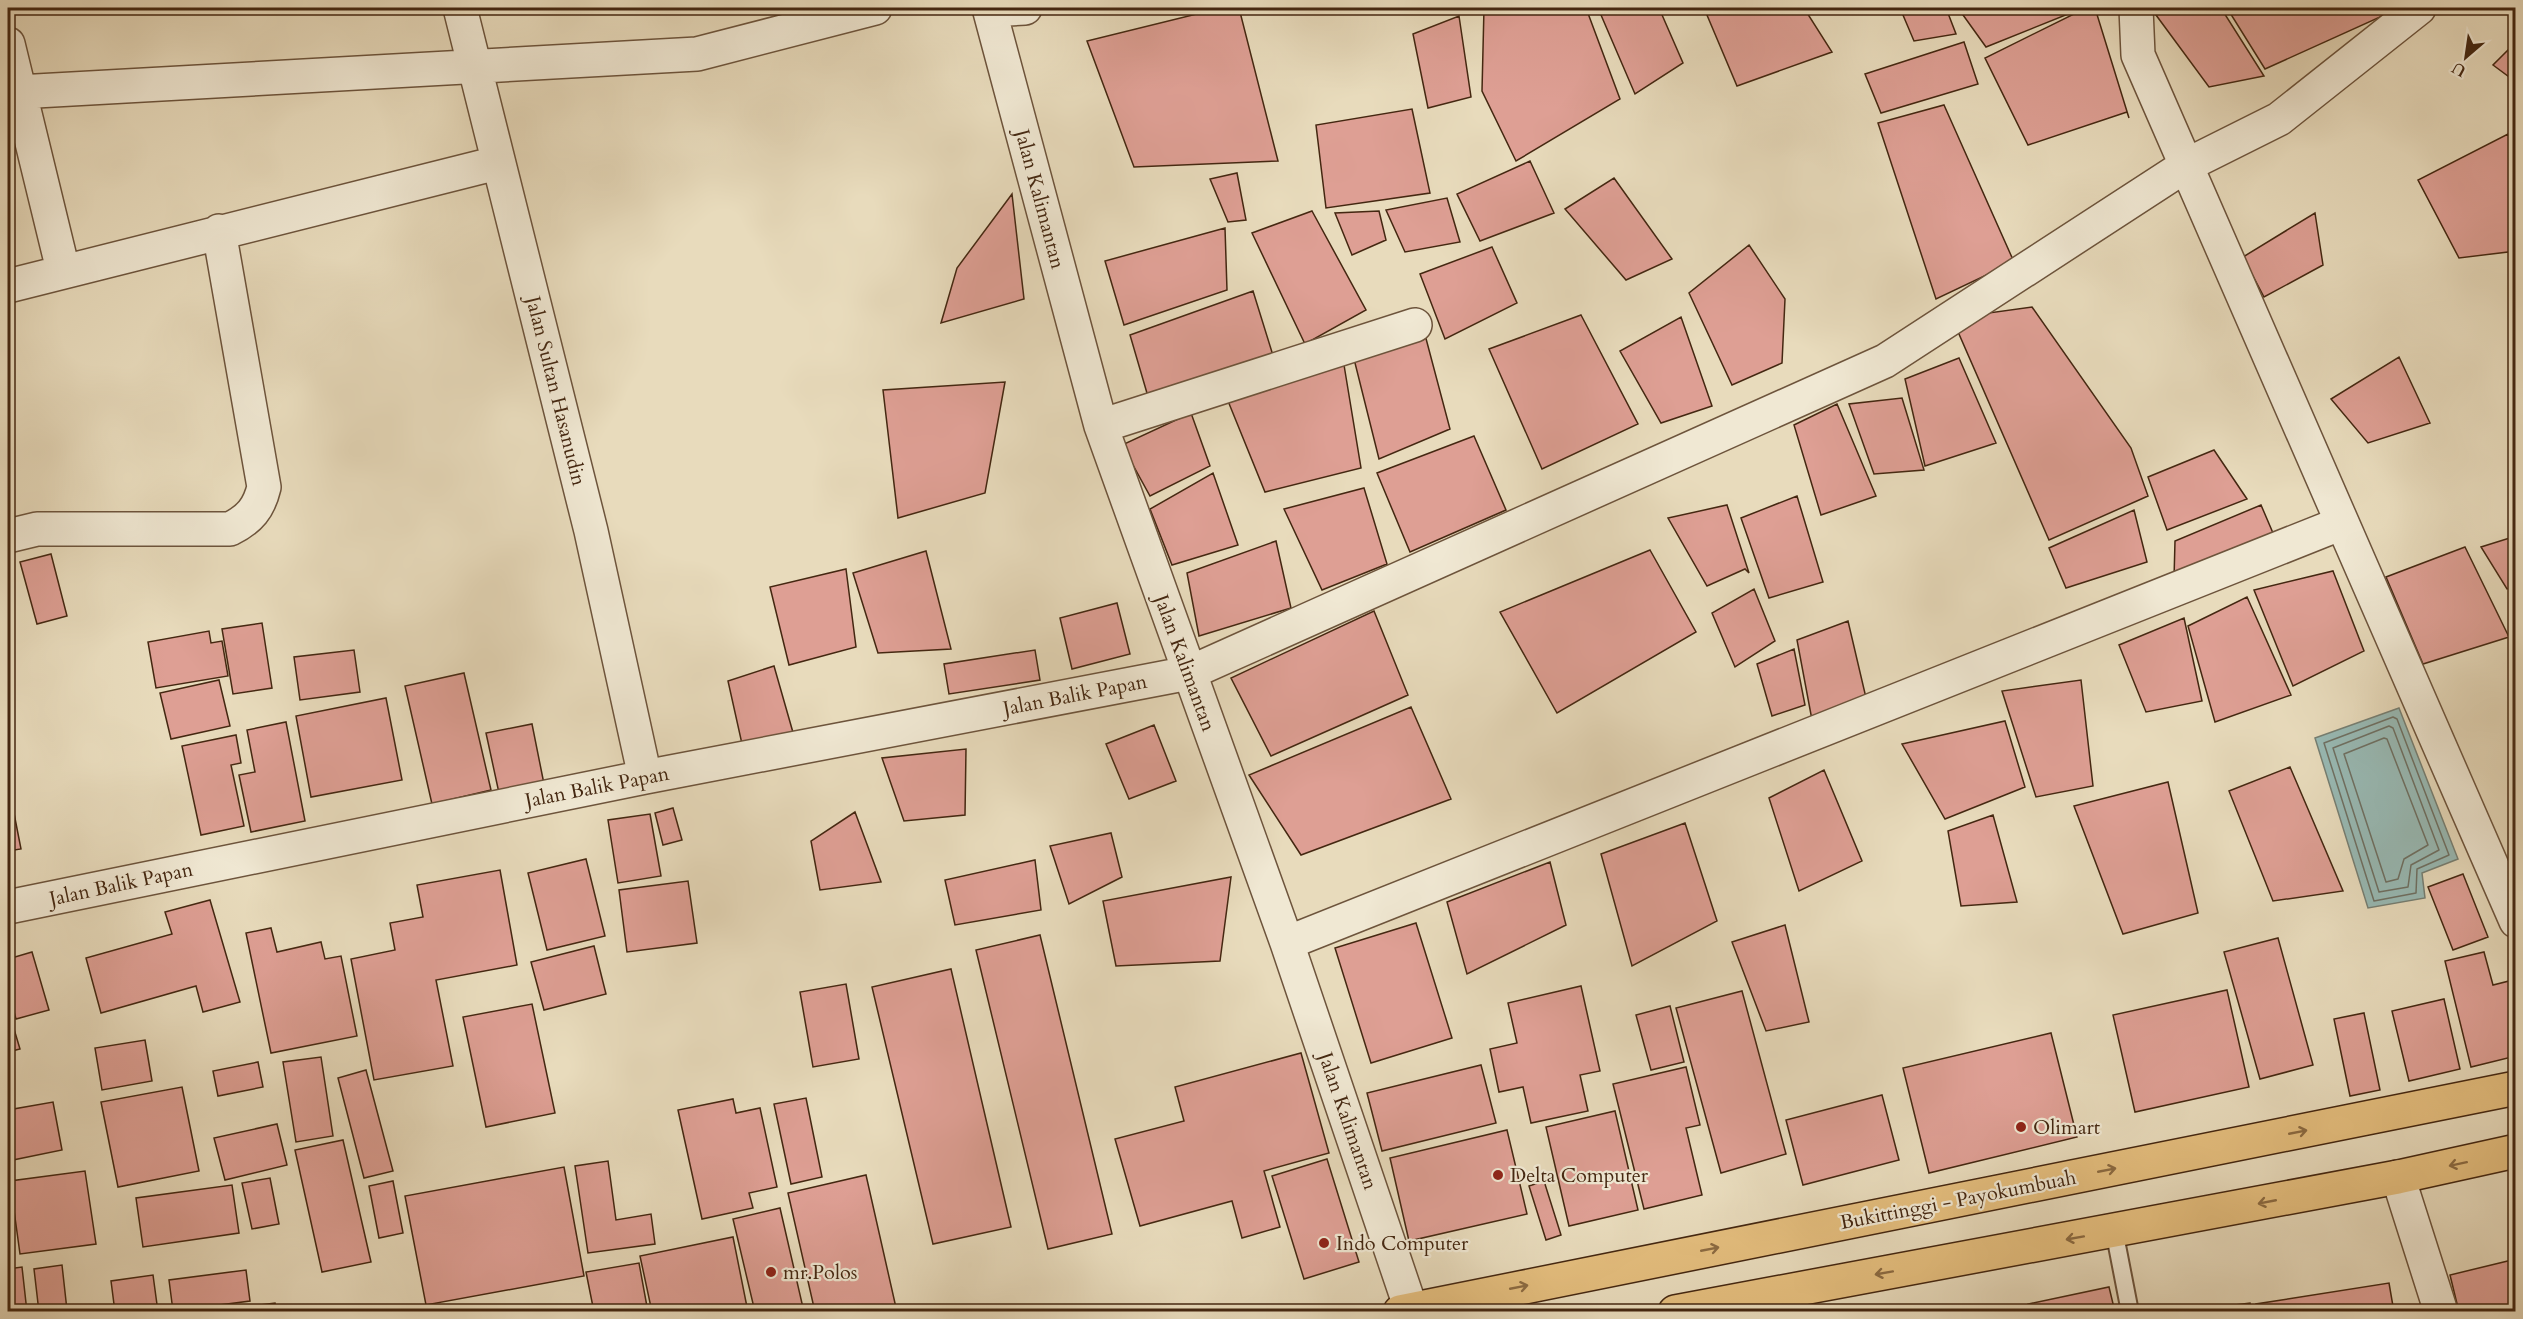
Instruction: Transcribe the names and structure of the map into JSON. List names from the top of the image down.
{
  "streets": {
    "highway": ["Bukittinggi - Payokumbuah"],
    "street": ["Jalan Kalimantan", "Jalan Sultan Hasanudin", "Jalan Balik Papan"]
  },
  "crossings": [
    ["Jalan Kalimantan", "Jalan Balik Papan"],
    ["Jalan Kalimantan", "Bukittinggi - Payokumbuah"],
    ["Jalan Sultan Hasanudin", "Jalan Balik Papan"]
  ],
  "places": [
    "Olimart",
    "Delta Computer",
    "Indo Computer",
    "mr.Polos"
  ],
  "north": "bottom left"
}
